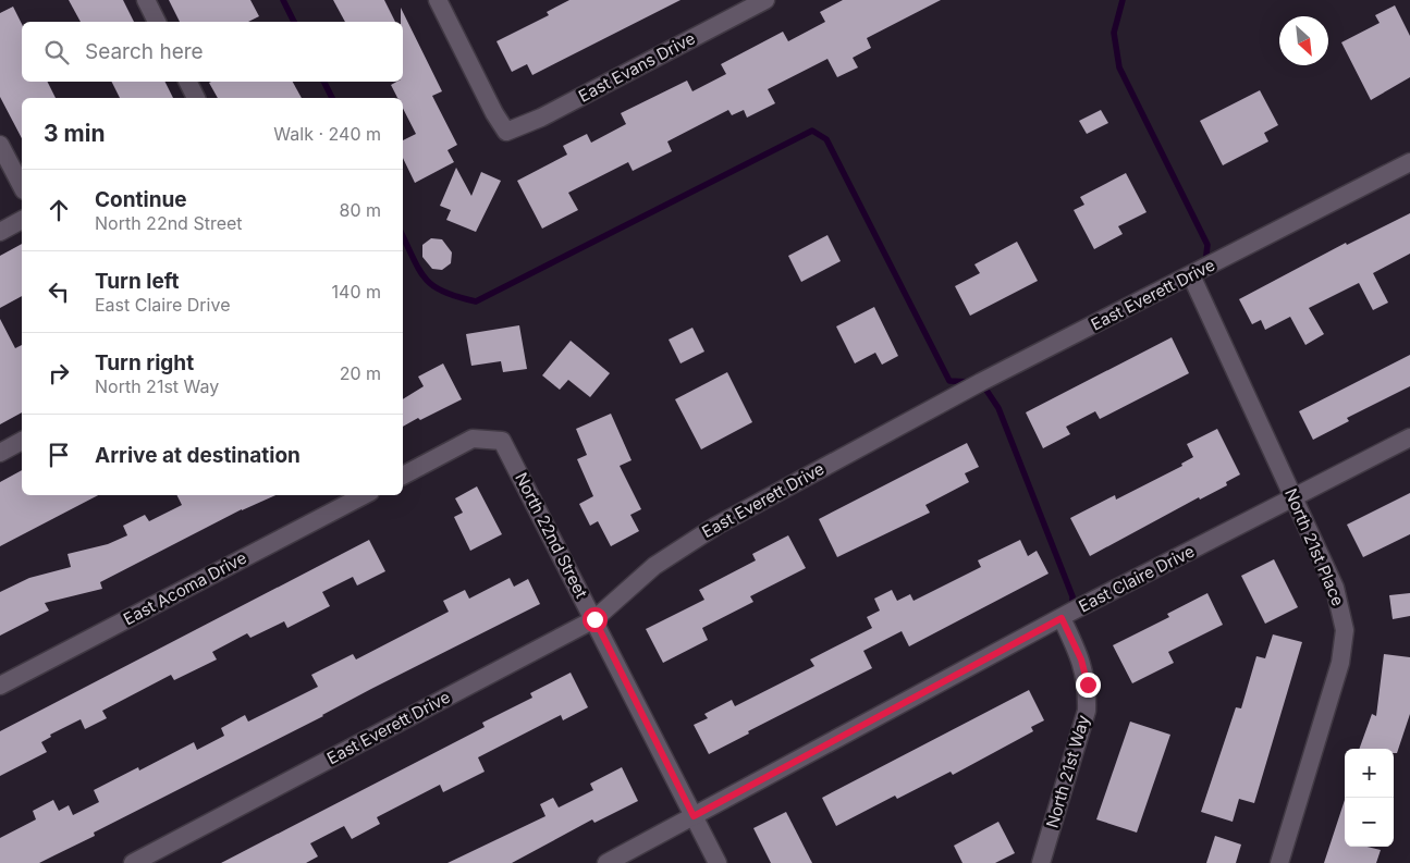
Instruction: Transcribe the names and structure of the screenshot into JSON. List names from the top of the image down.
{
  "streets": {
    "street": [
      "East Evans Drive",
      "East Everett Drive",
      "North 22nd Street",
      "North 21st Place",
      "East Claire Drive",
      "East Acoma Drive",
      "North 21st Way"
    ]
  },
  "crossings": [
    ["East Everett Drive", "North 22nd Street"],
    ["East Everett Drive", "North 21st Place"],
    ["North 22nd Street", "East Claire Drive"],
    ["North 21st Place", "East Claire Drive"],
    ["East Claire Drive", "North 21st Way"]
  ],
  "north": "bottom right",
  "page": {
    "search": "Search here",
    "heading": ["3 min", "Walk · 240 m"],
    "list": [
      ["Continue", "North 22nd Street", "80 m"],
      ["Turn left", "East Claire Drive", "140 m"],
      ["Turn right", "North 21st Way", "20 m"],
      "Arrive at destination"
    ],
    "map_buttons": ["+", "−"]
  }
}
